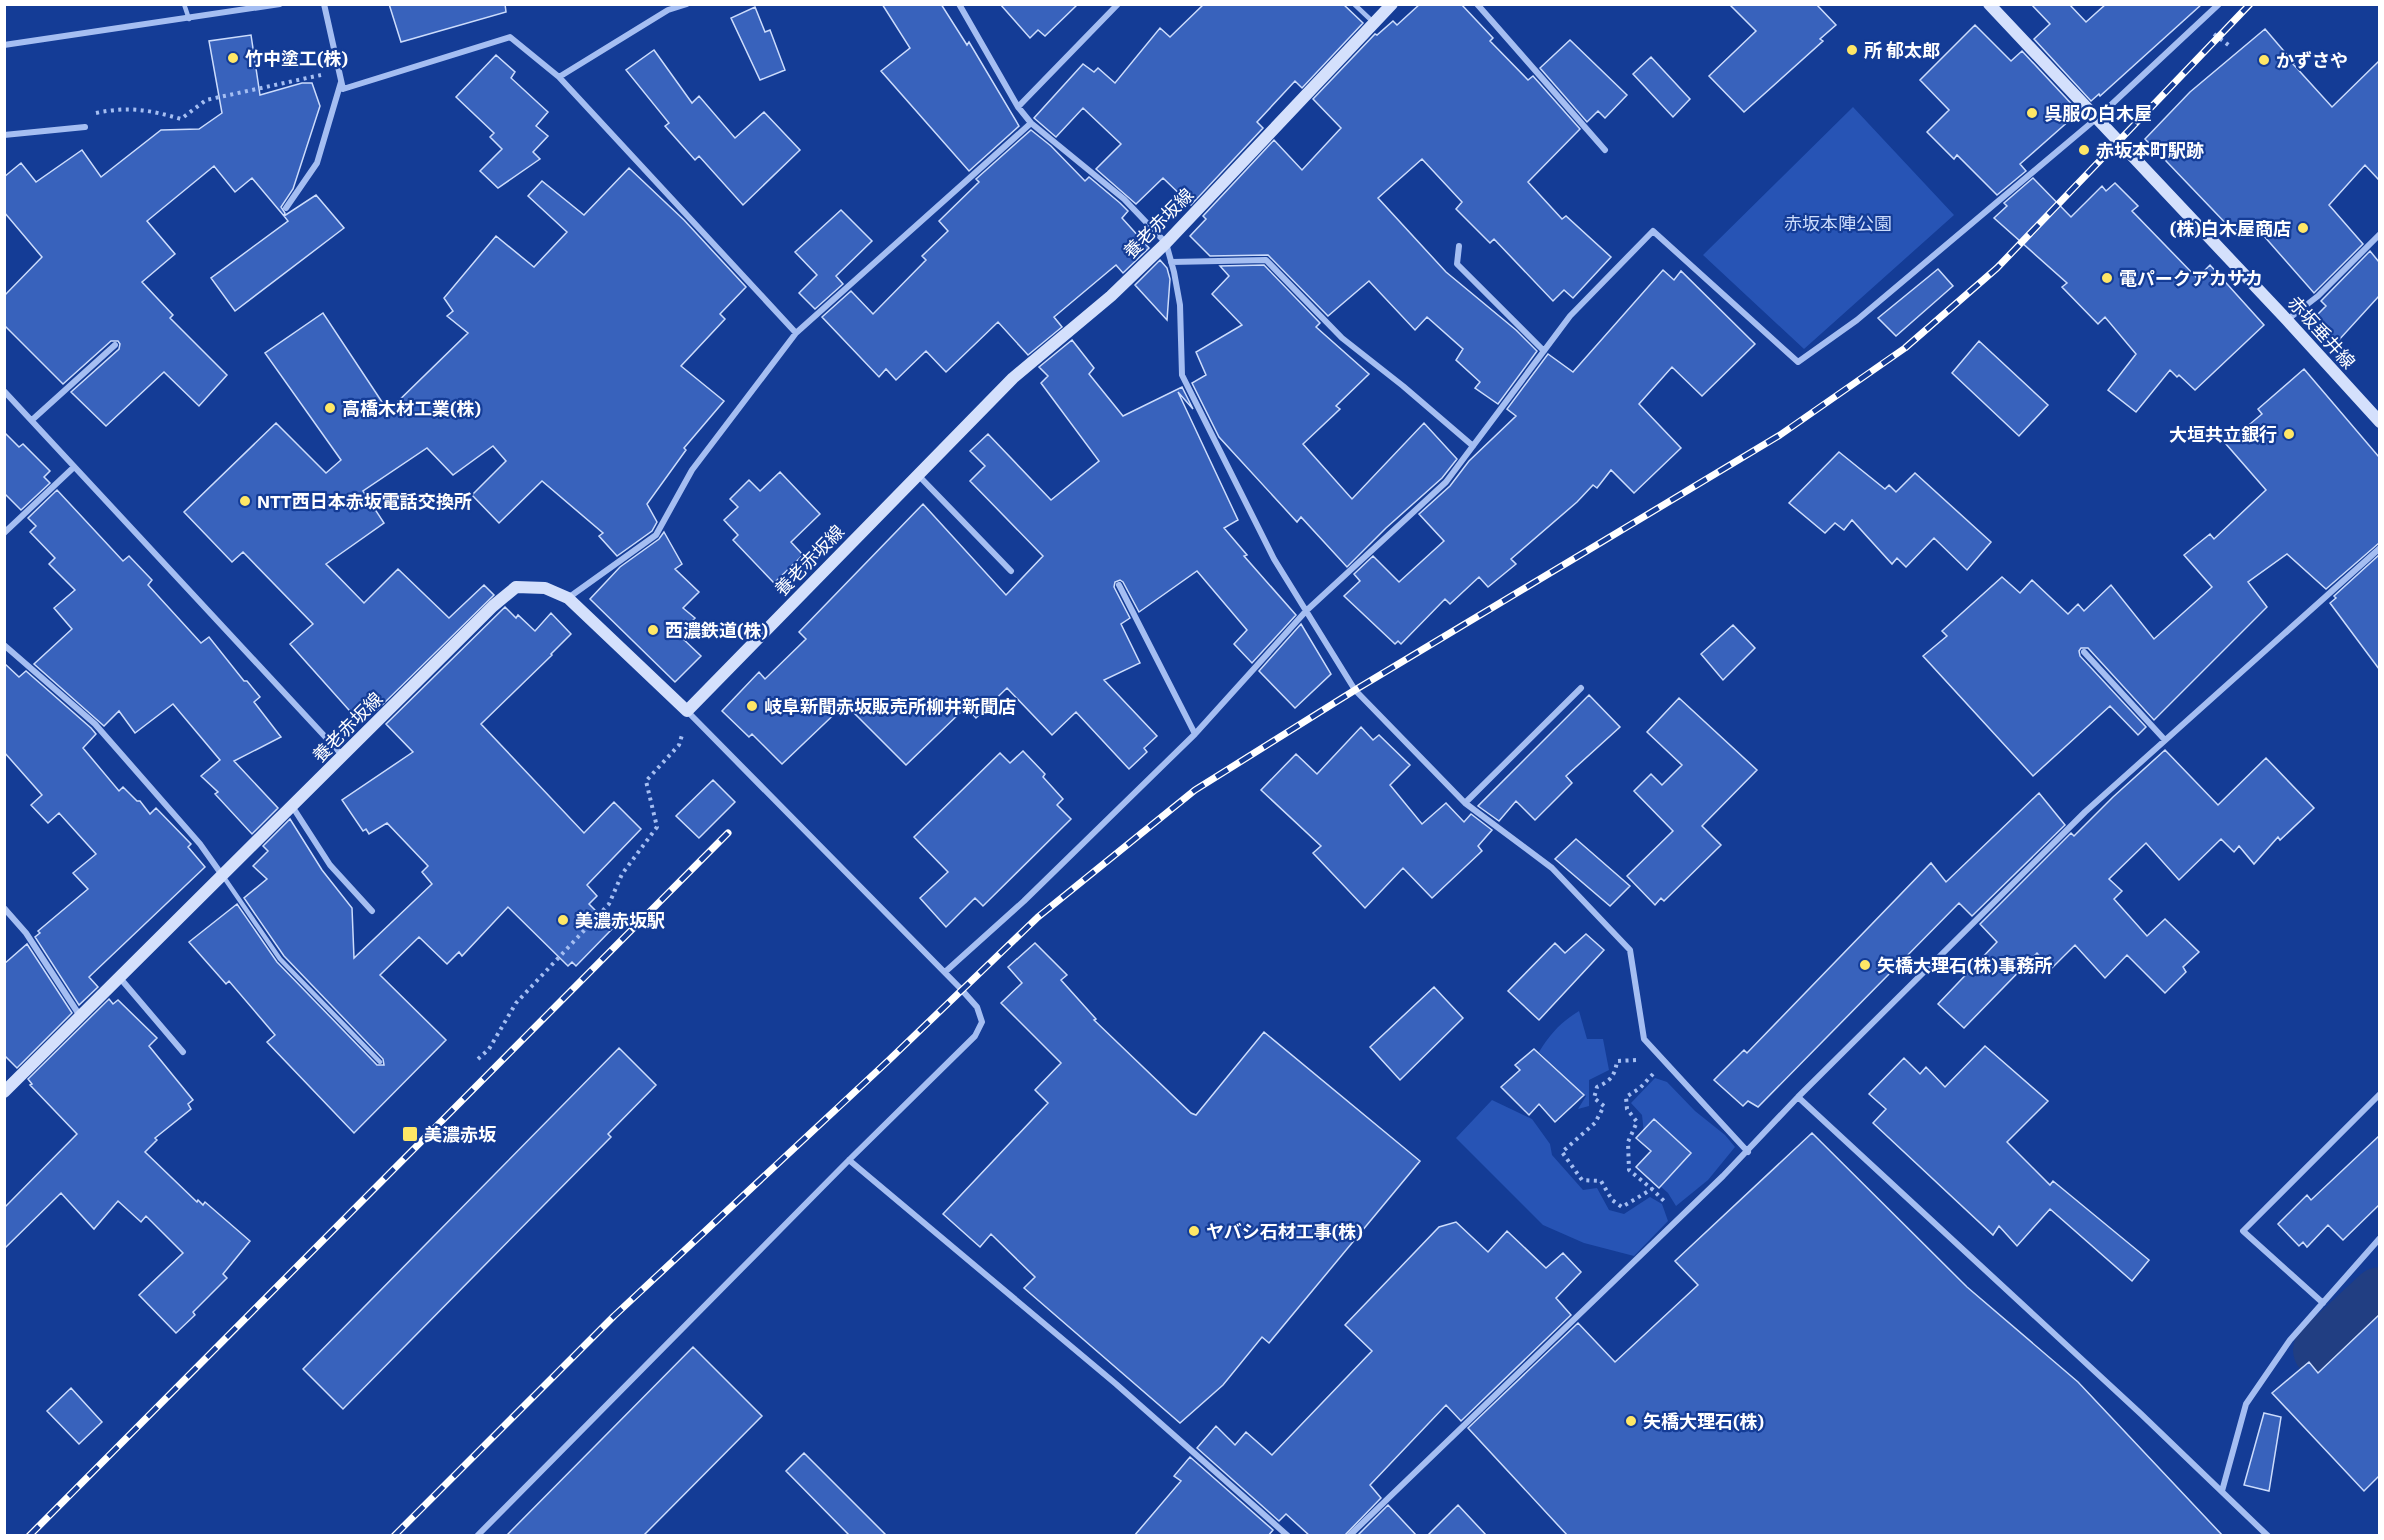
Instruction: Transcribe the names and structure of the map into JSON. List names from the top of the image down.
{
  "streets": {
    "main road": ["養老赤坂線", "赤坂垂井線"]
  },
  "parks": ["赤坂本陣公園"],
  "places": {
    "other": [
      "所 郁太郎",
      "竹中塗工(株)",
      "かずさや",
      "呉服の白木屋",
      "赤坂本町駅跡",
      "(株)白木屋商店",
      "電パークアカサカ",
      "高橋木材工業(株)",
      "大垣共立銀行",
      "NTT西日本赤坂電話交換所",
      "西濃鉄道(株)",
      "岐阜新聞赤坂販売所柳井新聞店",
      "美濃赤坂駅",
      "矢橋大理石(株)事務所",
      "ヤバシ石材工事(株)",
      "矢橋大理石(株)"
    ],
    "transit": ["美濃赤坂"]
  }
}
